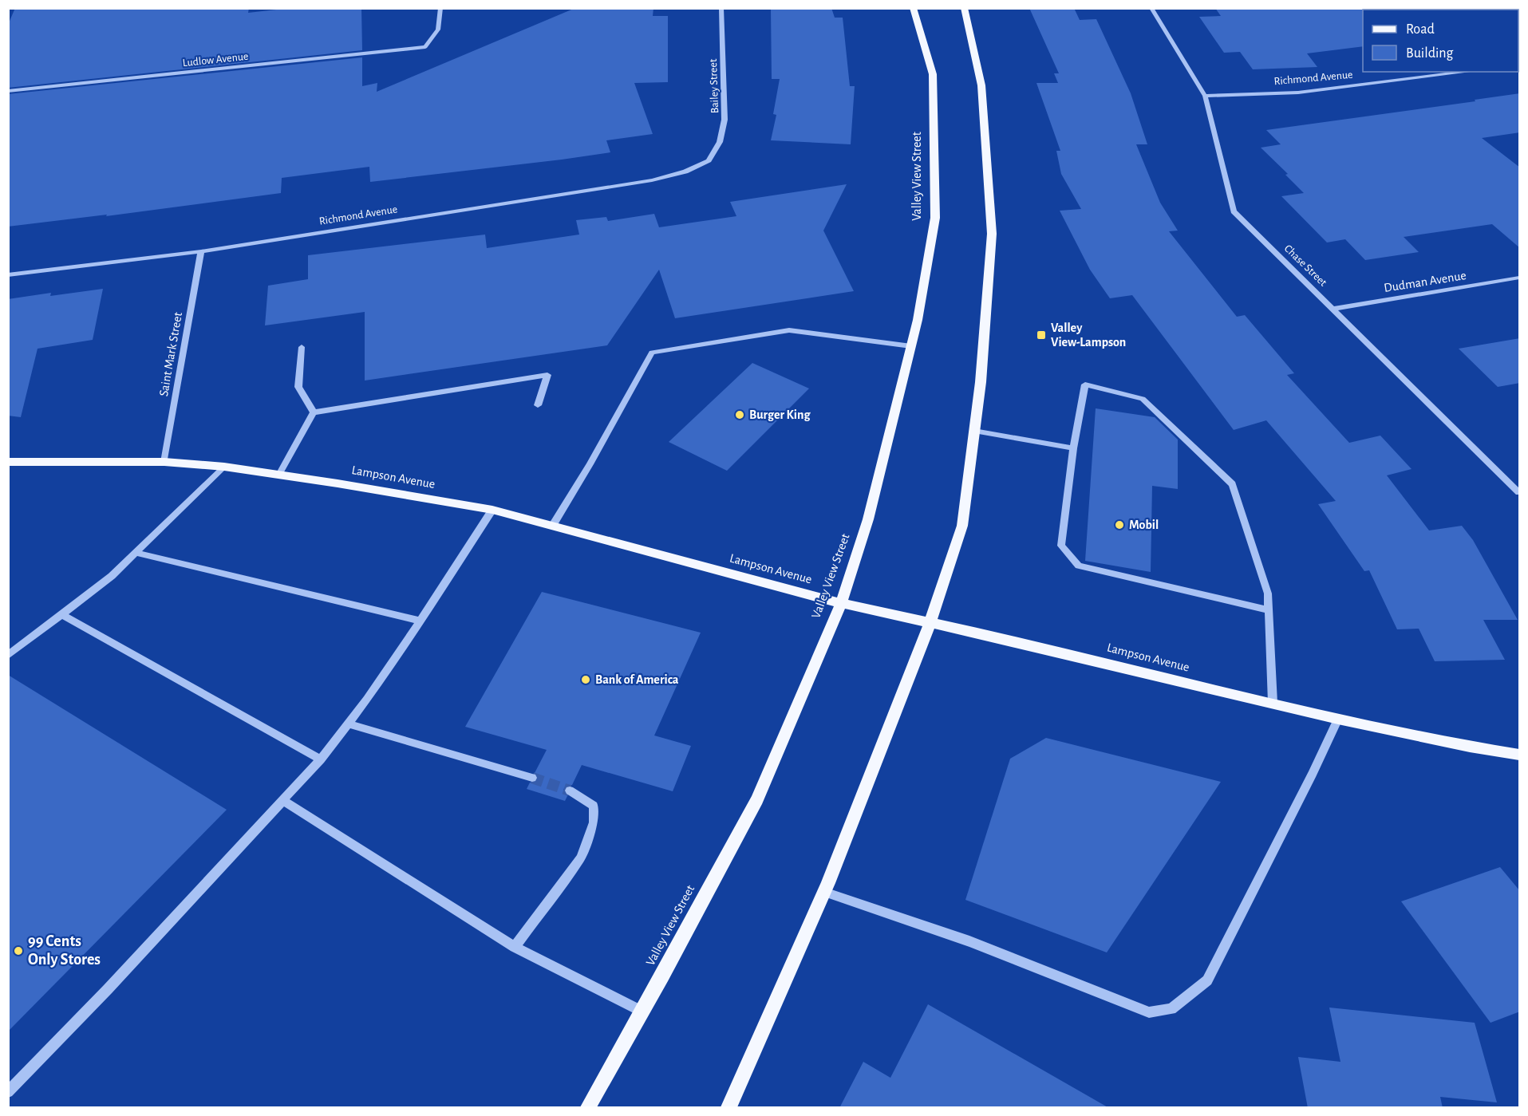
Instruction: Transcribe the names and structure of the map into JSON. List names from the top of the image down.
{
  "streets": {
    "main road": ["Valley View Street", "Lampson Avenue"],
    "street": [
      "Ludlow Avenue",
      "Richmond Avenue",
      "Bailey Street",
      "Chase Street",
      "Dudman Avenue",
      "Saint Mark Street"
    ]
  },
  "crossings": [
    ["Richmond Avenue", "Bailey Street"],
    ["Richmond Avenue", "Chase Street"],
    ["Richmond Avenue", "Saint Mark Street"],
    ["Valley View Street", "Lampson Avenue"],
    ["Chase Street", "Dudman Avenue"],
    ["Saint Mark Street", "Lampson Avenue"]
  ],
  "places": {
    "transit": ["Valley View-Lampson"],
    "other": [
      "Burger King",
      "Mobil",
      "Bank of America",
      "99 Cents Only Stores"
    ]
  },
  "legend": ["Road", "Building"]
}
